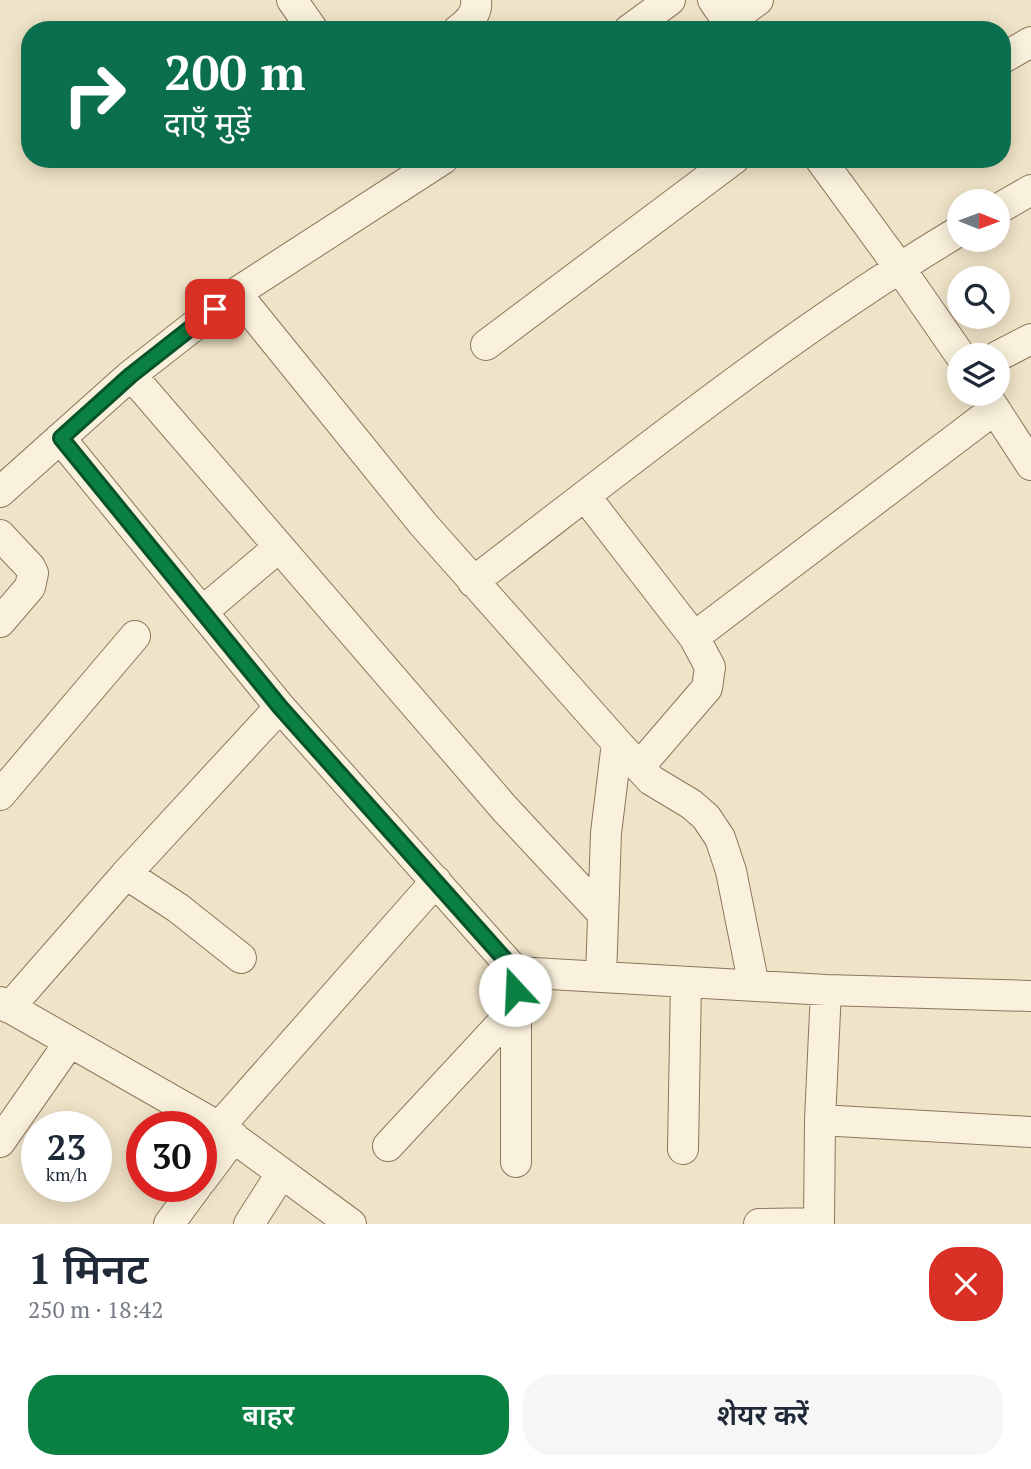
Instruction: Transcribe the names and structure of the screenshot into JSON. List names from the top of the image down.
{
  "north": "right",
  "page": {
    "turn": ["200 m", "दाएँ मुड़ें"],
    "speed": "23 km/h",
    "limit": "30",
    "heading": ["1 मिनट", "250 m · 18:42"],
    "buttons": ["बाहर", "शेयर करें"]
  }
}
